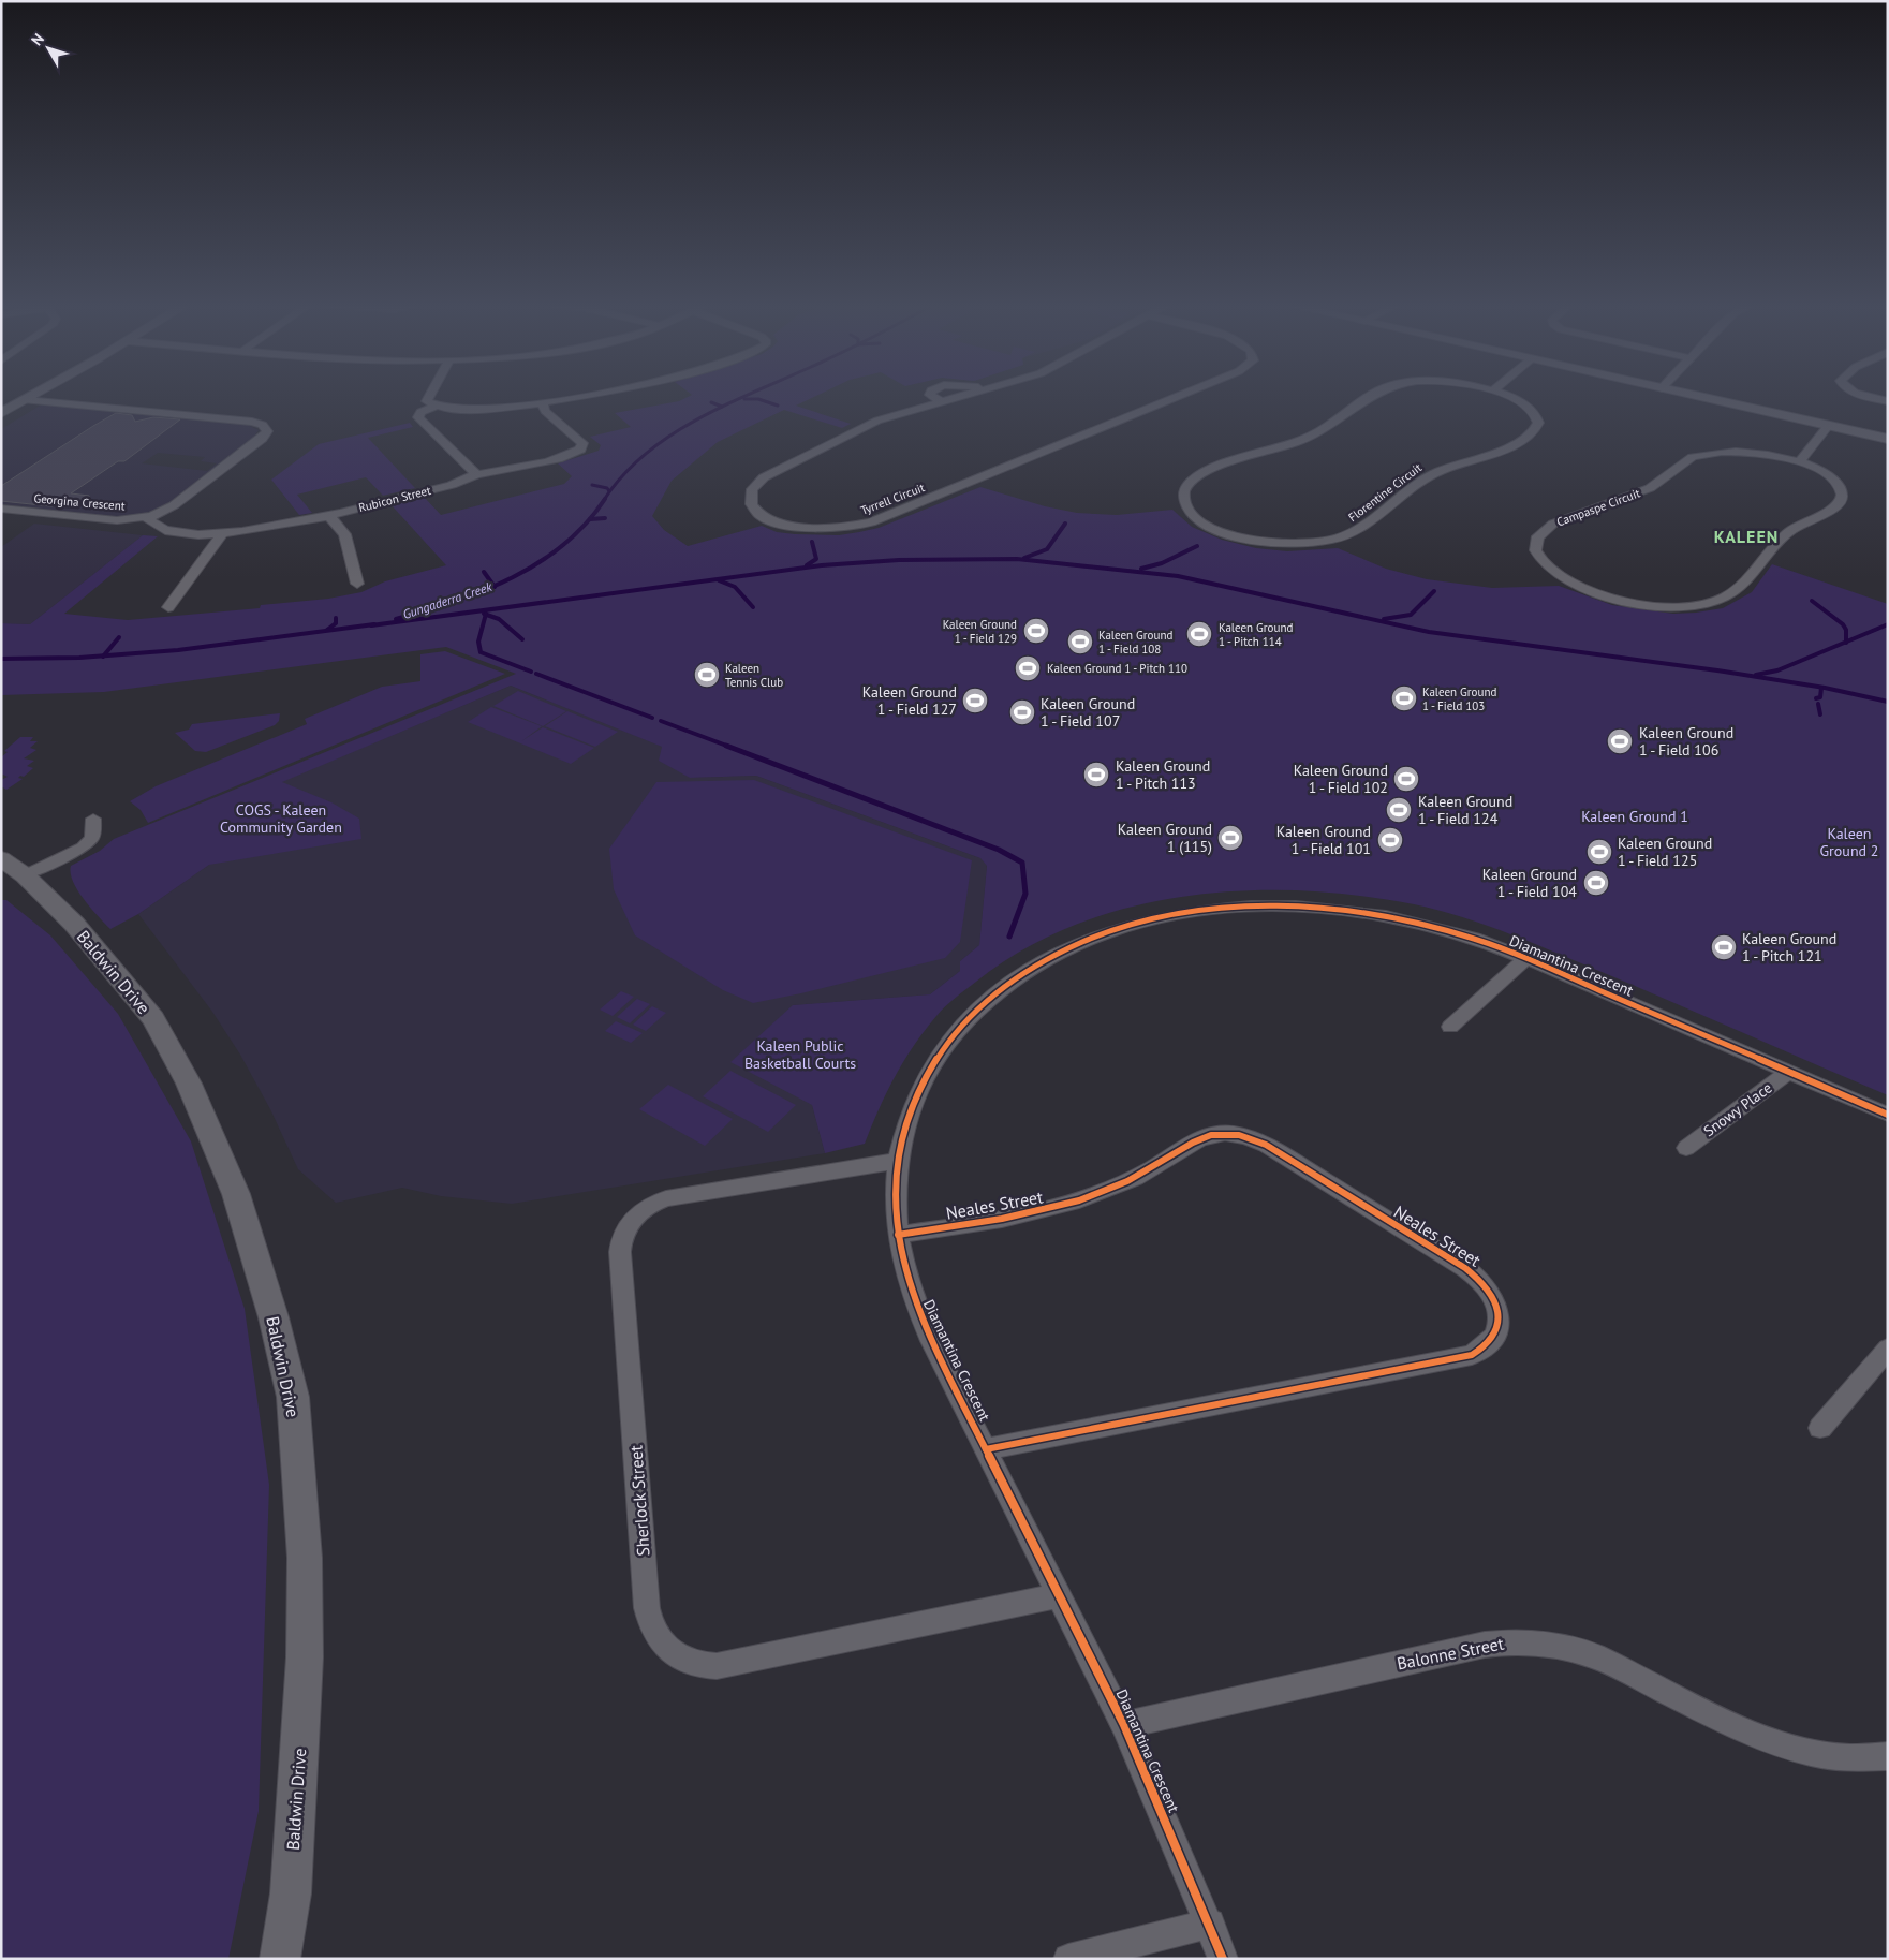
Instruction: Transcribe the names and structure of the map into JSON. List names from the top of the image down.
{
  "streets": {
    "main road": ["Baldwin Drive"],
    "street": [
      "Florentine Circuit",
      "Rubicon Street",
      "Tyrrell Circuit",
      "Georgina Crescent",
      "Campaspe Circuit",
      "Diamantina Crescent",
      "Snowy Place",
      "Neales Street",
      "Sherlock Street",
      "Balonne Street"
    ]
  },
  "crossings": [
    ["Rubicon Street", "Georgina Crescent"],
    ["Diamantina Crescent", "Snowy Place"],
    ["Diamantina Crescent", "Neales Street"],
    ["Diamantina Crescent", "Sherlock Street"],
    ["Diamantina Crescent", "Balonne Street"]
  ],
  "districts": ["KALEEN"],
  "water": ["Gungaderra Creek"],
  "parks": [
    "COGS - Kaleen Community Garden",
    "Kaleen Ground 1",
    "Kaleen Ground 2",
    "Kaleen Public Basketball Courts"
  ],
  "places": {
    "sports": [
      "Kaleen Ground 1 - Field 129",
      "Kaleen Ground 1 - Pitch 114",
      "Kaleen Ground 1 - Field 108",
      "Kaleen Ground 1 - Pitch 110",
      "Kaleen Tennis Club",
      "Kaleen Ground 1 - Field 103",
      "Kaleen Ground 1 - Field 127",
      "Kaleen Ground 1 - Field 107",
      "Kaleen Ground 1 - Field 106",
      "Kaleen Ground 1 - Pitch 113",
      "Kaleen Ground 1 - Field 102",
      "Kaleen Ground 1 - Field 124",
      "Kaleen Ground 1 (115)",
      "Kaleen Ground 1 - Field 101",
      "Kaleen Ground 1 - Field 125",
      "Kaleen Ground 1 - Field 104",
      "Kaleen Ground 1 - Pitch 121"
    ]
  },
  "north": "top left"
}
